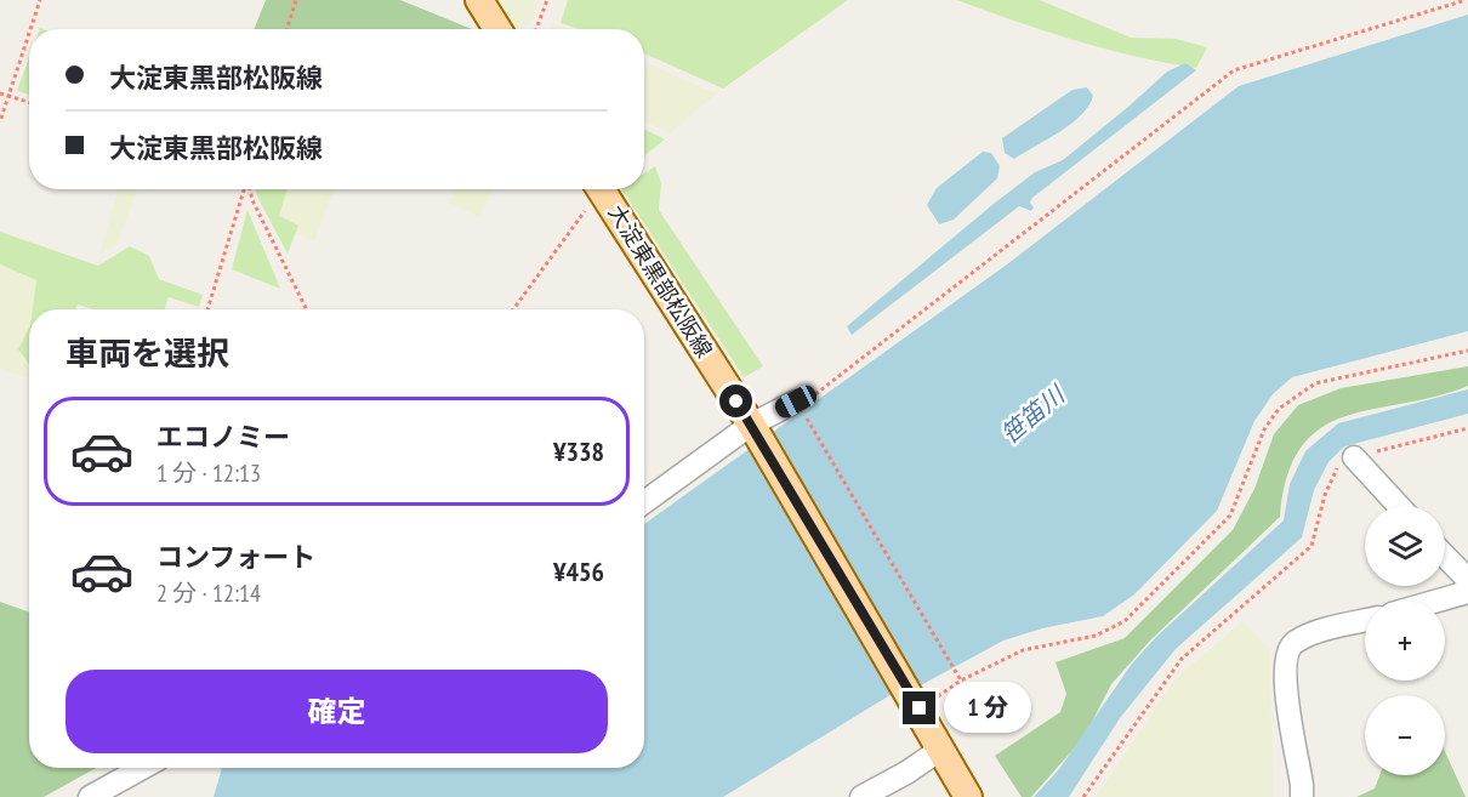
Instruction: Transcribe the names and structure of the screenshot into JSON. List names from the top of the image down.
{
  "streets": {
    "main road": ["大淀東黒部松阪線"]
  },
  "water": ["笹笛川"],
  "page": {
    "banner": ["大淀東黒部松阪線", "大淀東黒部松阪線"],
    "heading": "車両を選択",
    "list": [
      {
        "name": "エコノミー",
        "note": "1 分 · 12:13",
        "value": "¥338"
      },
      {
        "name": "コンフォート",
        "note": "2 分 · 12:14",
        "value": "¥456"
      }
    ],
    "map_buttons": ["+", "−"],
    "buttons": "確定",
    "bubble": "1 分"
  }
}
